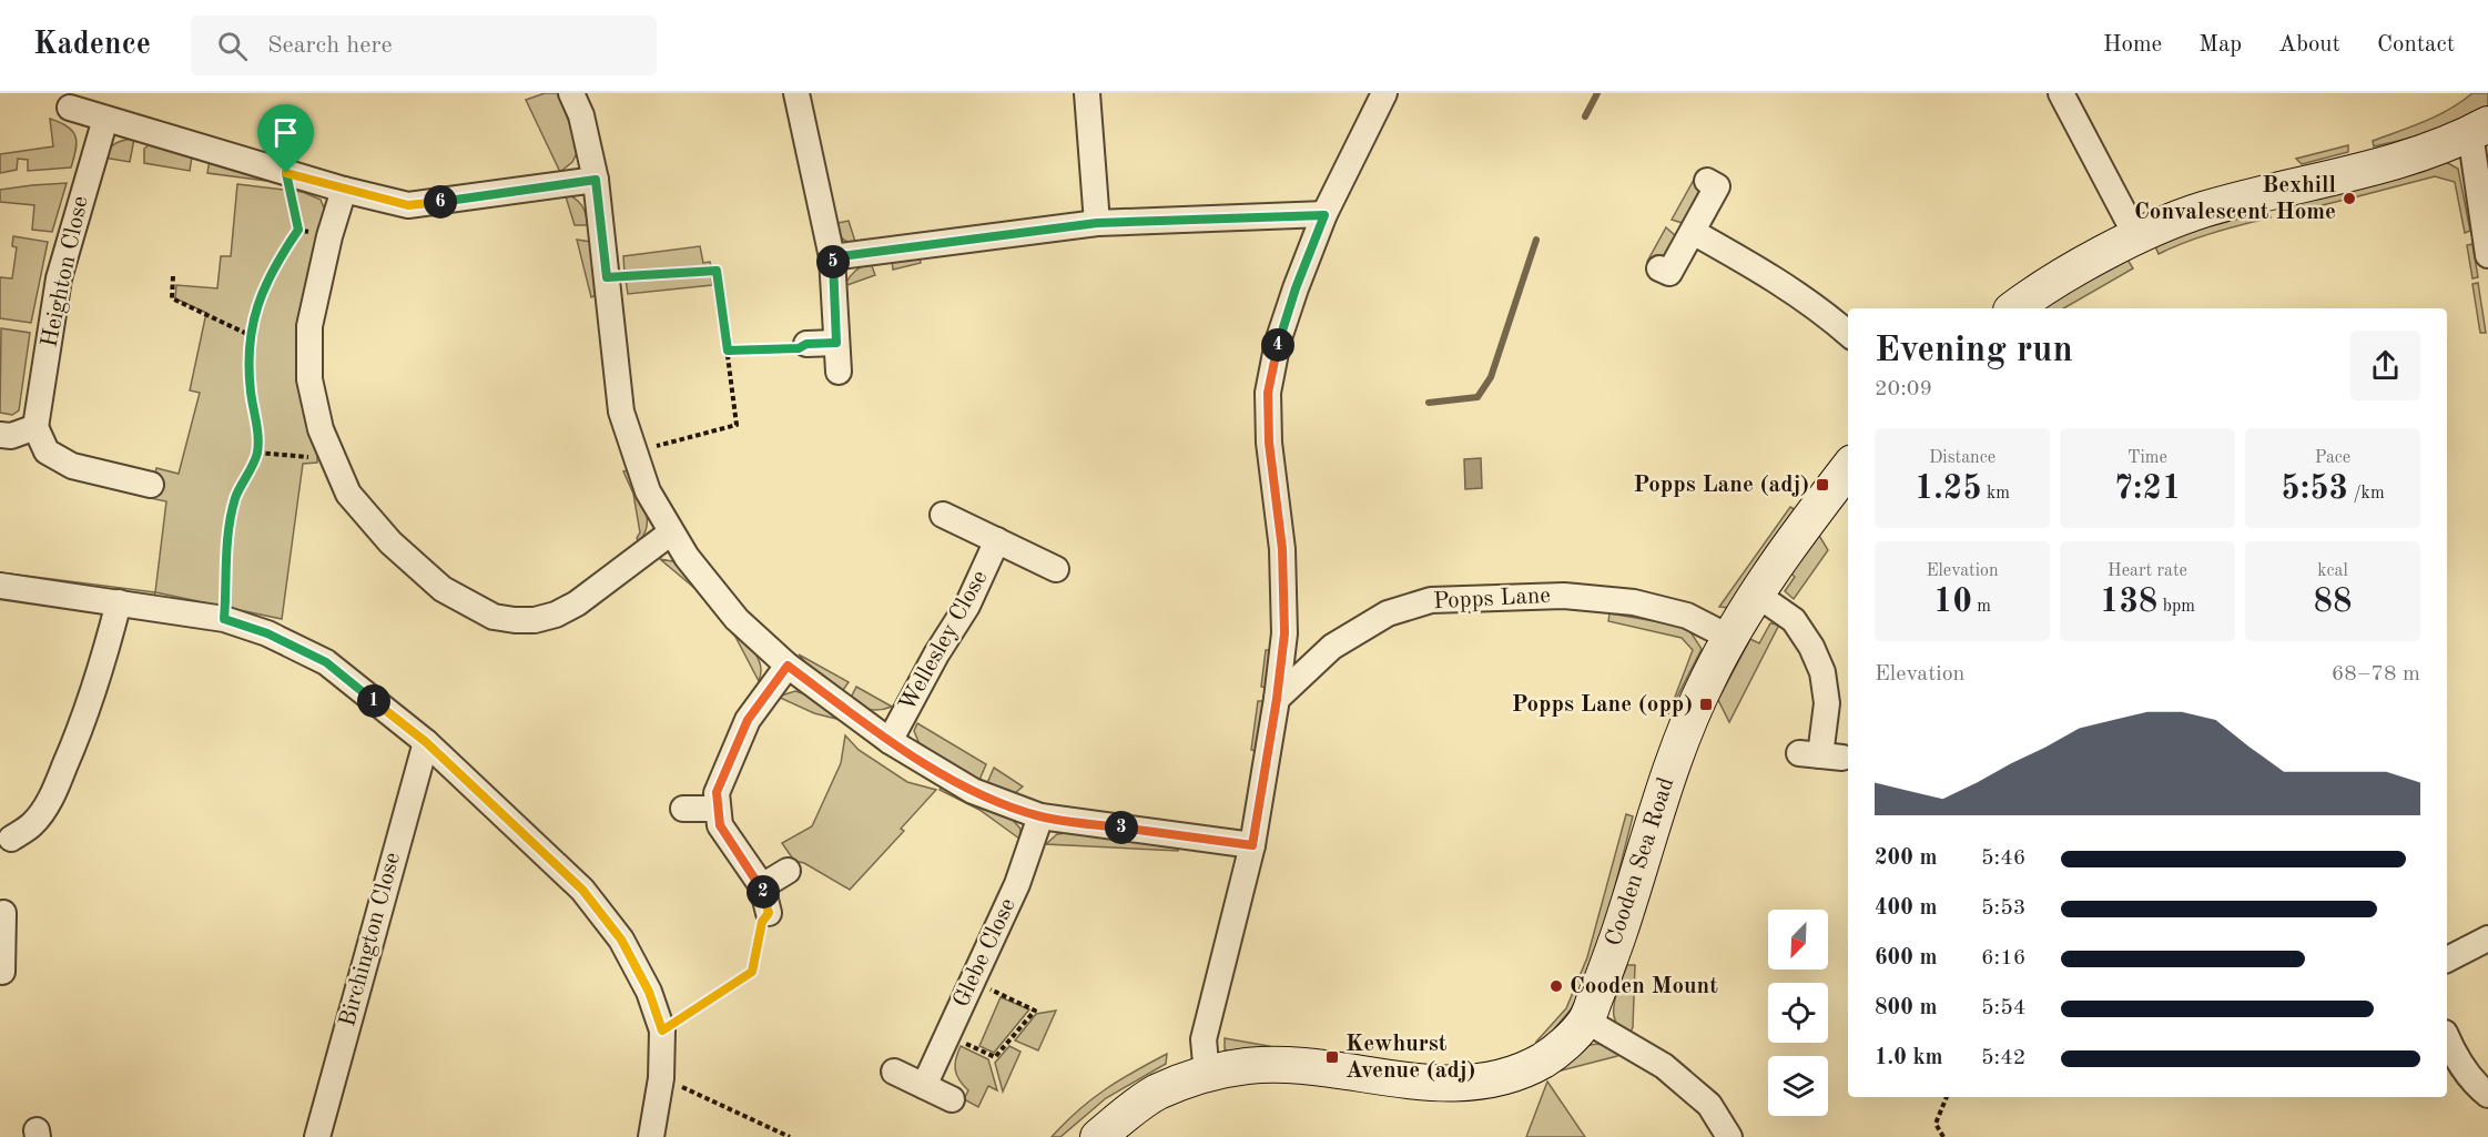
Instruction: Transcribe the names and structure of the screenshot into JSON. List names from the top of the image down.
{
  "streets": {
    "main road": ["Cooden Sea Road"],
    "street": [
      "Heighton Close",
      "Popps Lane",
      "Wellesley Close",
      "Birchington Close",
      "Glebe Close"
    ]
  },
  "crossings": [
    ["Popps Lane", "Cooden Sea Road"]
  ],
  "places": {
    "other": ["Bexhill Convalescent Home", "Cooden Mount"],
    "transit": ["Popps Lane (adj)", "Popps Lane (opp)", "Kewhurst Avenue (adj)"]
  },
  "north": "bottom left",
  "page": {
    "header": "Kadence",
    "search": "Search here",
    "nav": [
      "Home",
      "Map",
      "About",
      "Contact"
    ],
    "pins": [
      "6",
      "5",
      "4",
      "1",
      "3",
      "2"
    ],
    "heading": ["Evening run", "20:09"],
    "stats": [
      ["Distance", "1.25 km"],
      ["Time", "7:21"],
      ["Pace", "5:53 /km"],
      ["Elevation", "10 m"],
      ["Heart rate", "138 bpm"],
      ["kcal", "88"]
    ],
    "chart": ["Elevation", "68–78 m"],
    "list": [
      {
        "name": "200 m",
        "note": "5:46"
      },
      {
        "name": "400 m",
        "note": "5:53"
      },
      {
        "name": "600 m",
        "note": "6:16"
      },
      {
        "name": "800 m",
        "note": "5:54"
      },
      {
        "name": "1.0 km",
        "note": "5:42"
      }
    ]
  }
}
